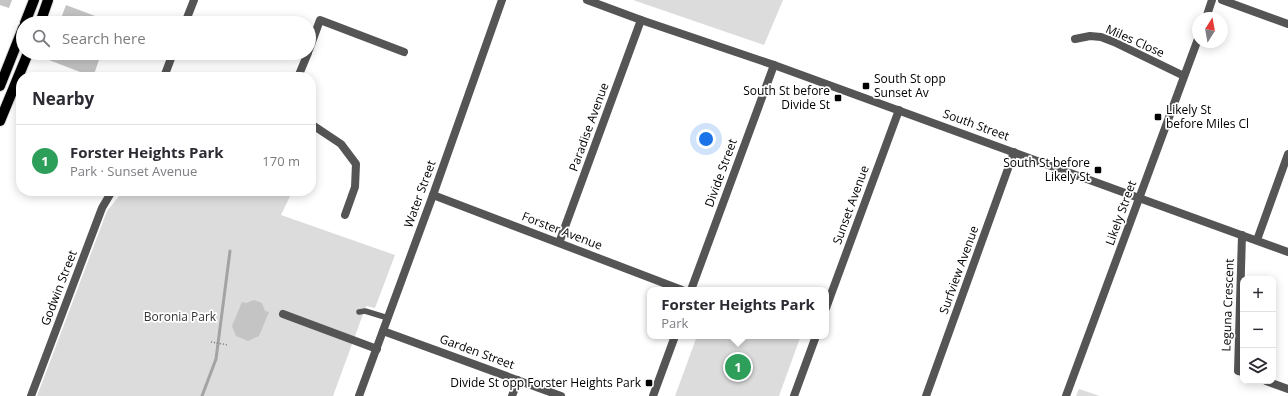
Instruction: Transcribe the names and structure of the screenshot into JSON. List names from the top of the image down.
{
  "streets": {
    "street": [
      "Miles Close",
      "South Street",
      "Paradise Avenue",
      "Divide Street",
      "Water Street",
      "Sunset Avenue",
      "Likely Street",
      "Forster Avenue",
      "Surfview Avenue",
      "Godwin Street",
      "Leguna Crescent",
      "Garden Street"
    ]
  },
  "crossings": [
    ["Miles Close", "Likely Street"],
    ["South Street", "Paradise Avenue"],
    ["South Street", "Divide Street"],
    ["South Street", "Sunset Avenue"],
    ["South Street", "Likely Street"],
    ["South Street", "Surfview Avenue"],
    ["South Street", "Leguna Crescent"],
    ["Paradise Avenue", "Forster Avenue"],
    ["Water Street", "Forster Avenue"],
    ["Water Street", "Garden Street"]
  ],
  "parks": ["Boronia Park"],
  "places": {
    "transit": [
      "South St opp Sunset Av",
      "South St before Divide St",
      "Likely St before Miles Cl",
      "South St before Likely St",
      "Divide St opp Forster Heights Park"
    ]
  },
  "north": "top",
  "page": {
    "search": "Search here",
    "heading": "Nearby",
    "list": [
      {
        "mark": "1",
        "name": "Forster Heights Park",
        "note": "Park · Sunset Avenue",
        "value": "170 m"
      }
    ],
    "map_buttons": ["+", "−"],
    "popup": ["Forster Heights Park", "Park"],
    "pins": "1"
  }
}
